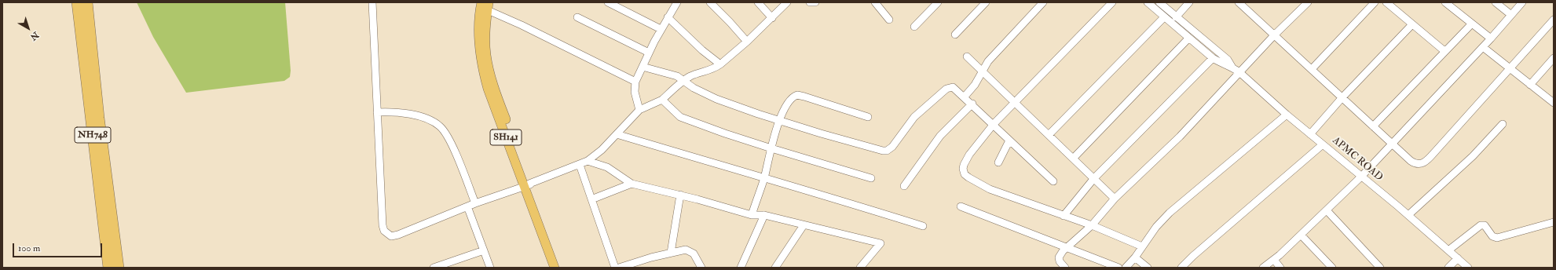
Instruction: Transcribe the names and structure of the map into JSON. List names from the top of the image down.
{
  "streets": {
    "highway": ["NH748"],
    "main road": ["SH141"],
    "street": ["APMC ROAD"]
  },
  "scale_bar": "100 m",
  "north": "bottom right"
}
